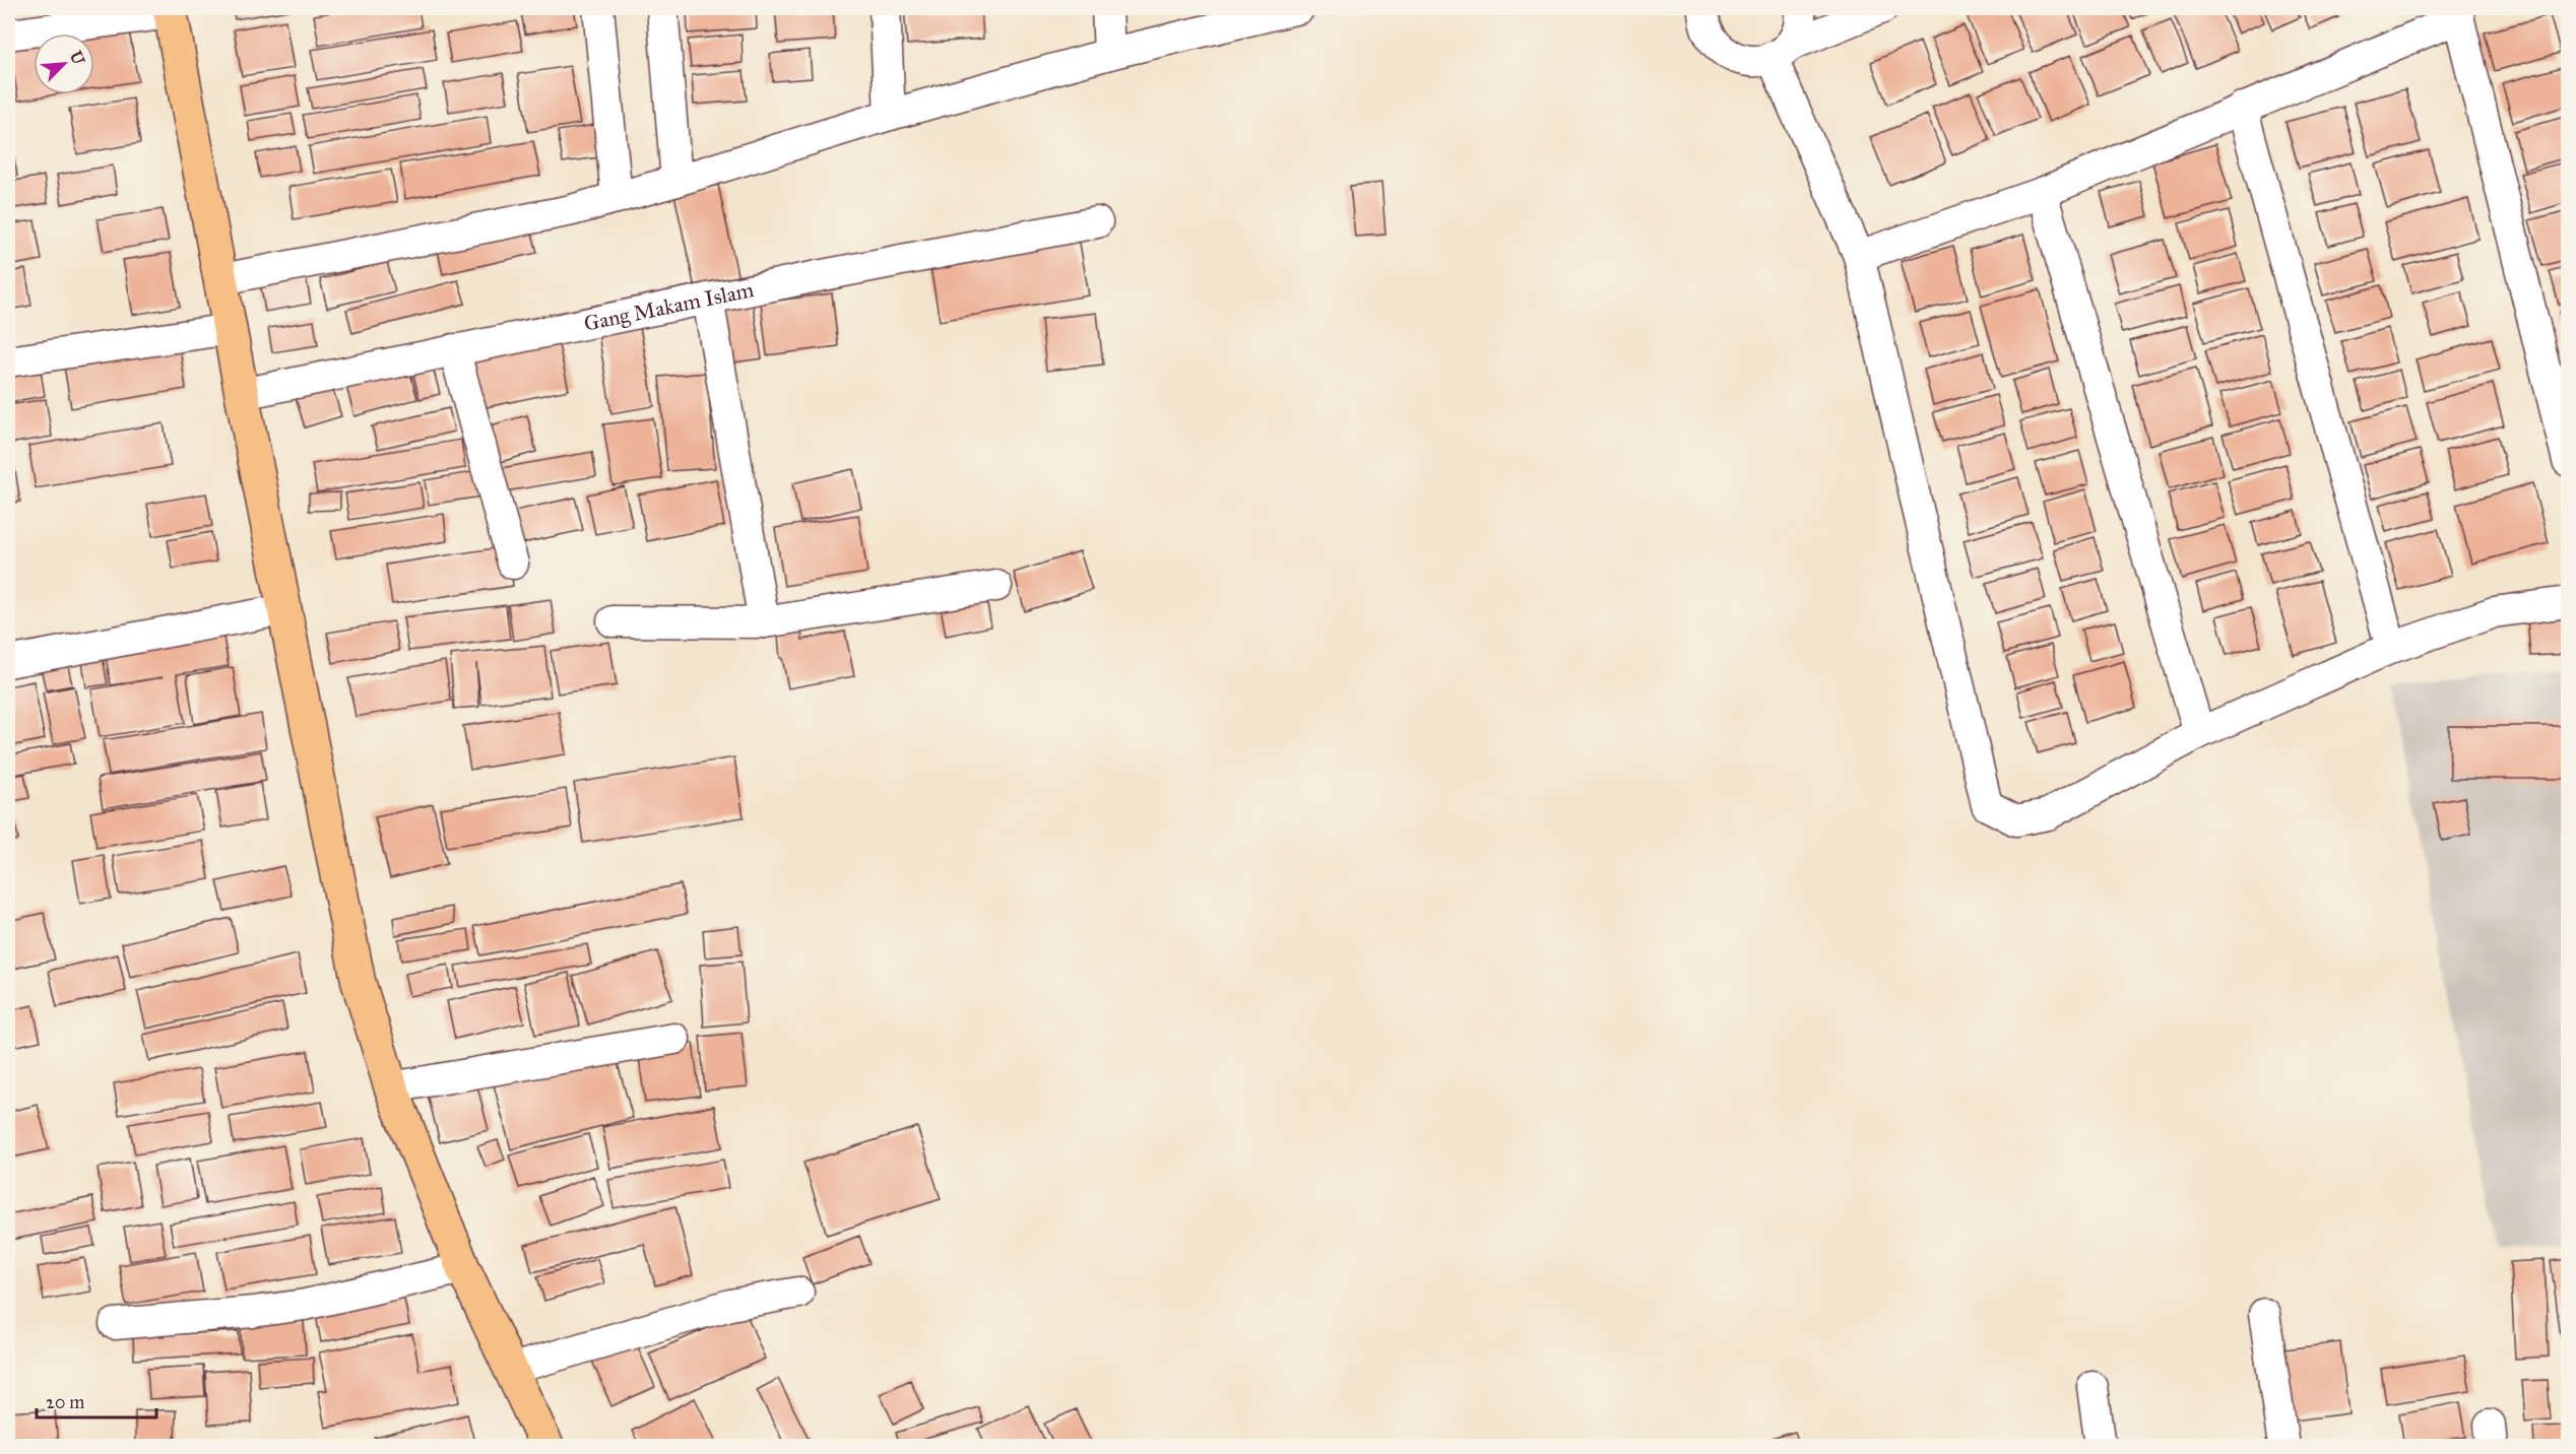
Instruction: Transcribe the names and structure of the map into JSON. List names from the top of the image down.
{
  "streets": {
    "street": ["Gang Makam Islam"]
  },
  "scale_bar": "20 m",
  "north": "top right"
}
